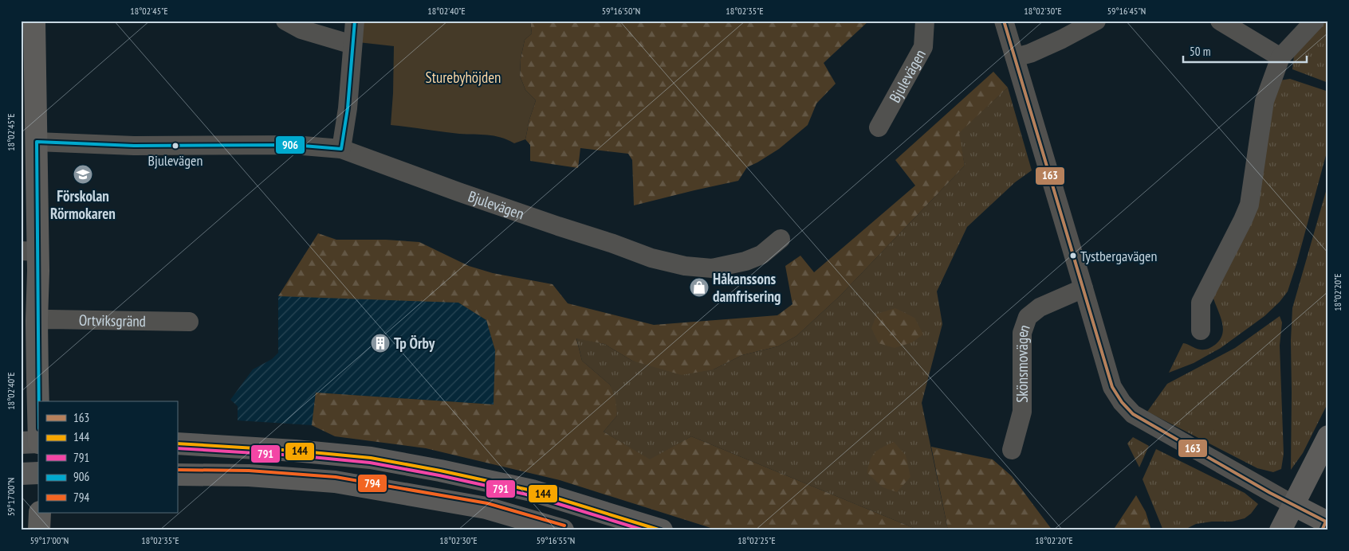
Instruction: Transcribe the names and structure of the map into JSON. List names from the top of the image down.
{
  "streets": {
    "street": ["Bjulevägen", "Ortviksgränd", "Skönsmovägen"]
  },
  "parks": ["Sturebyhöjden"],
  "places": {
    "other": ["Bjulevägen", "Tystbergavägen"],
    "school or university": ["Förskolan Rörmokaren"],
    "shop": ["Håkanssons damfrisering"],
    "building": ["Tp Örby"]
  },
  "lines": [
    "transit line 163",
    "transit line 906",
    "transit line 144",
    "transit line 791",
    "transit line 794"
  ],
  "legend": [
    "163",
    "144",
    "791",
    "906",
    "794"
  ],
  "scale_bar": "50 m",
  "coordinates": [
    "18°02'45\"E",
    "18°02'40\"E",
    "59°16'50\"N",
    "18°02'35\"E",
    "18°02'30\"E",
    "59°16'45\"N",
    "18°02'20\"E",
    "59°17'00\"N",
    "59°16'55\"N",
    "18°02'25\"E"
  ]
}
